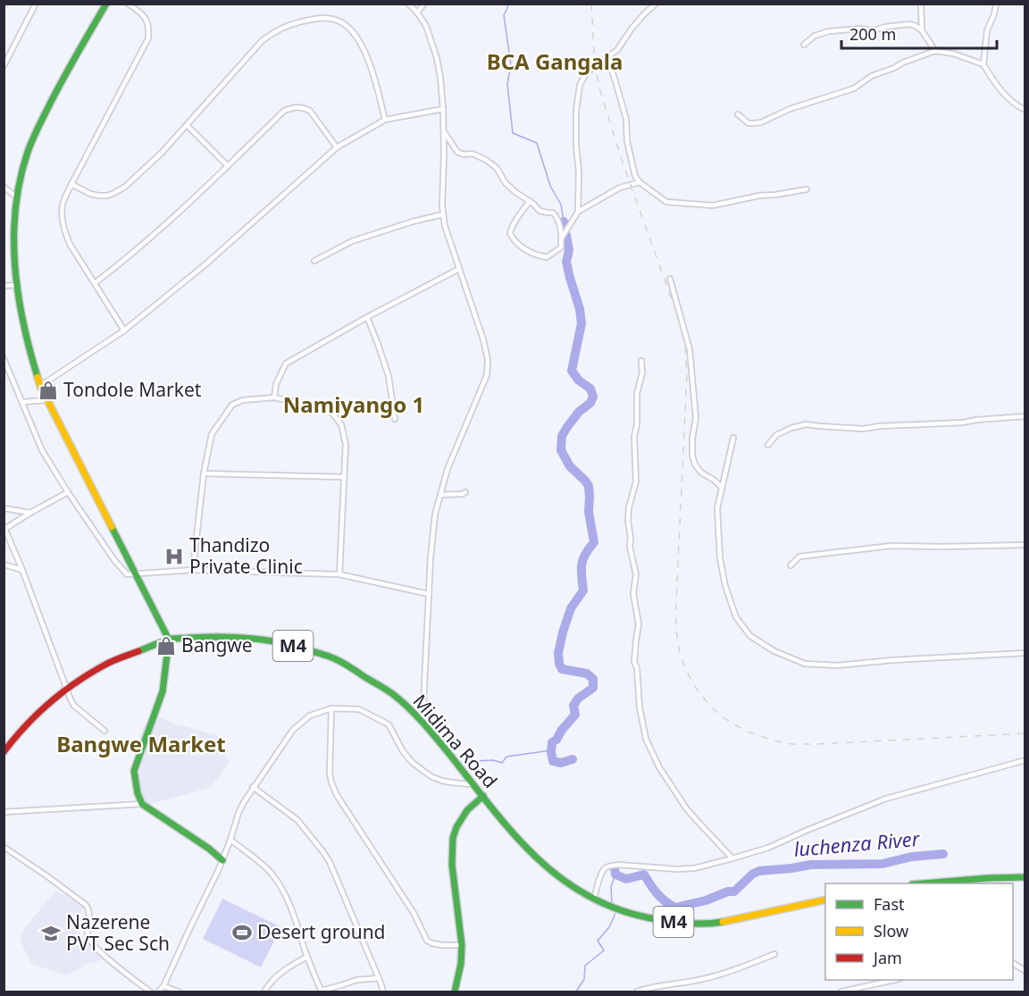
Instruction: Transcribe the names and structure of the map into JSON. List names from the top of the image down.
{
  "streets": {
    "street": ["M4", "Midima Road"]
  },
  "districts": ["BCA Gangala", "Namiyango 1", "Bangwe Market"],
  "water": ["luchenza River"],
  "places": {
    "shop": ["Tondole Market", "Bangwe"],
    "hospital": ["Thandizo Private Clinic"],
    "sports": ["Desert ground"],
    "school or university": ["Nazerene PVT Sec Sch"]
  },
  "legend": ["Fast", "Slow", "Jam"],
  "scale_bar": "200 m"
}
